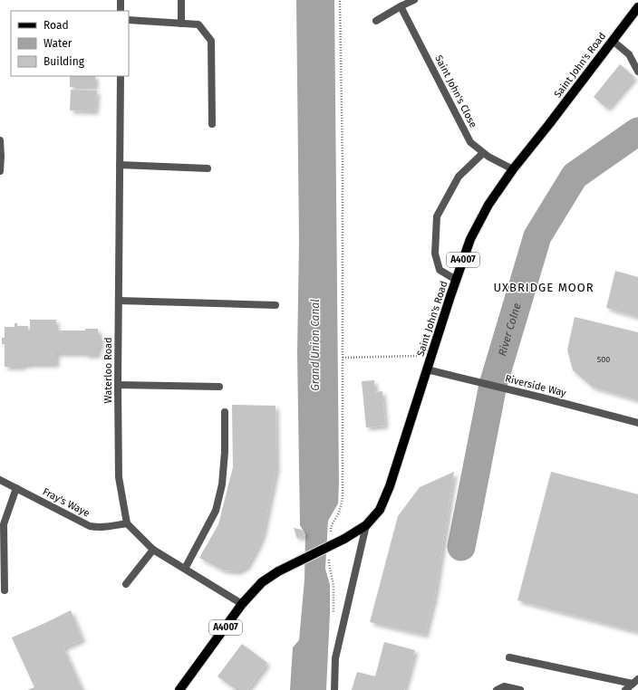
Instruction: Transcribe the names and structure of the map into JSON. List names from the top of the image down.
{
  "streets": {
    "main road": ["Saint John's Road", "A4007"],
    "street": [
      "Saint John's Close",
      "Waterloo Road",
      "Riverside Way",
      "Fray's Waye"
    ]
  },
  "crossings": [
    ["Saint John's Road", "Saint John's Close"],
    ["Saint John's Road", "A4007"],
    ["Saint John's Road", "Riverside Way"],
    ["Waterloo Road", "Fray's Waye"]
  ],
  "districts": ["UXBRIDGE MOOR"],
  "water": ["River Colne", "Grand Union Canal"],
  "house_numbers": ["500"],
  "legend": ["Road", "Water", "Building"]
}
